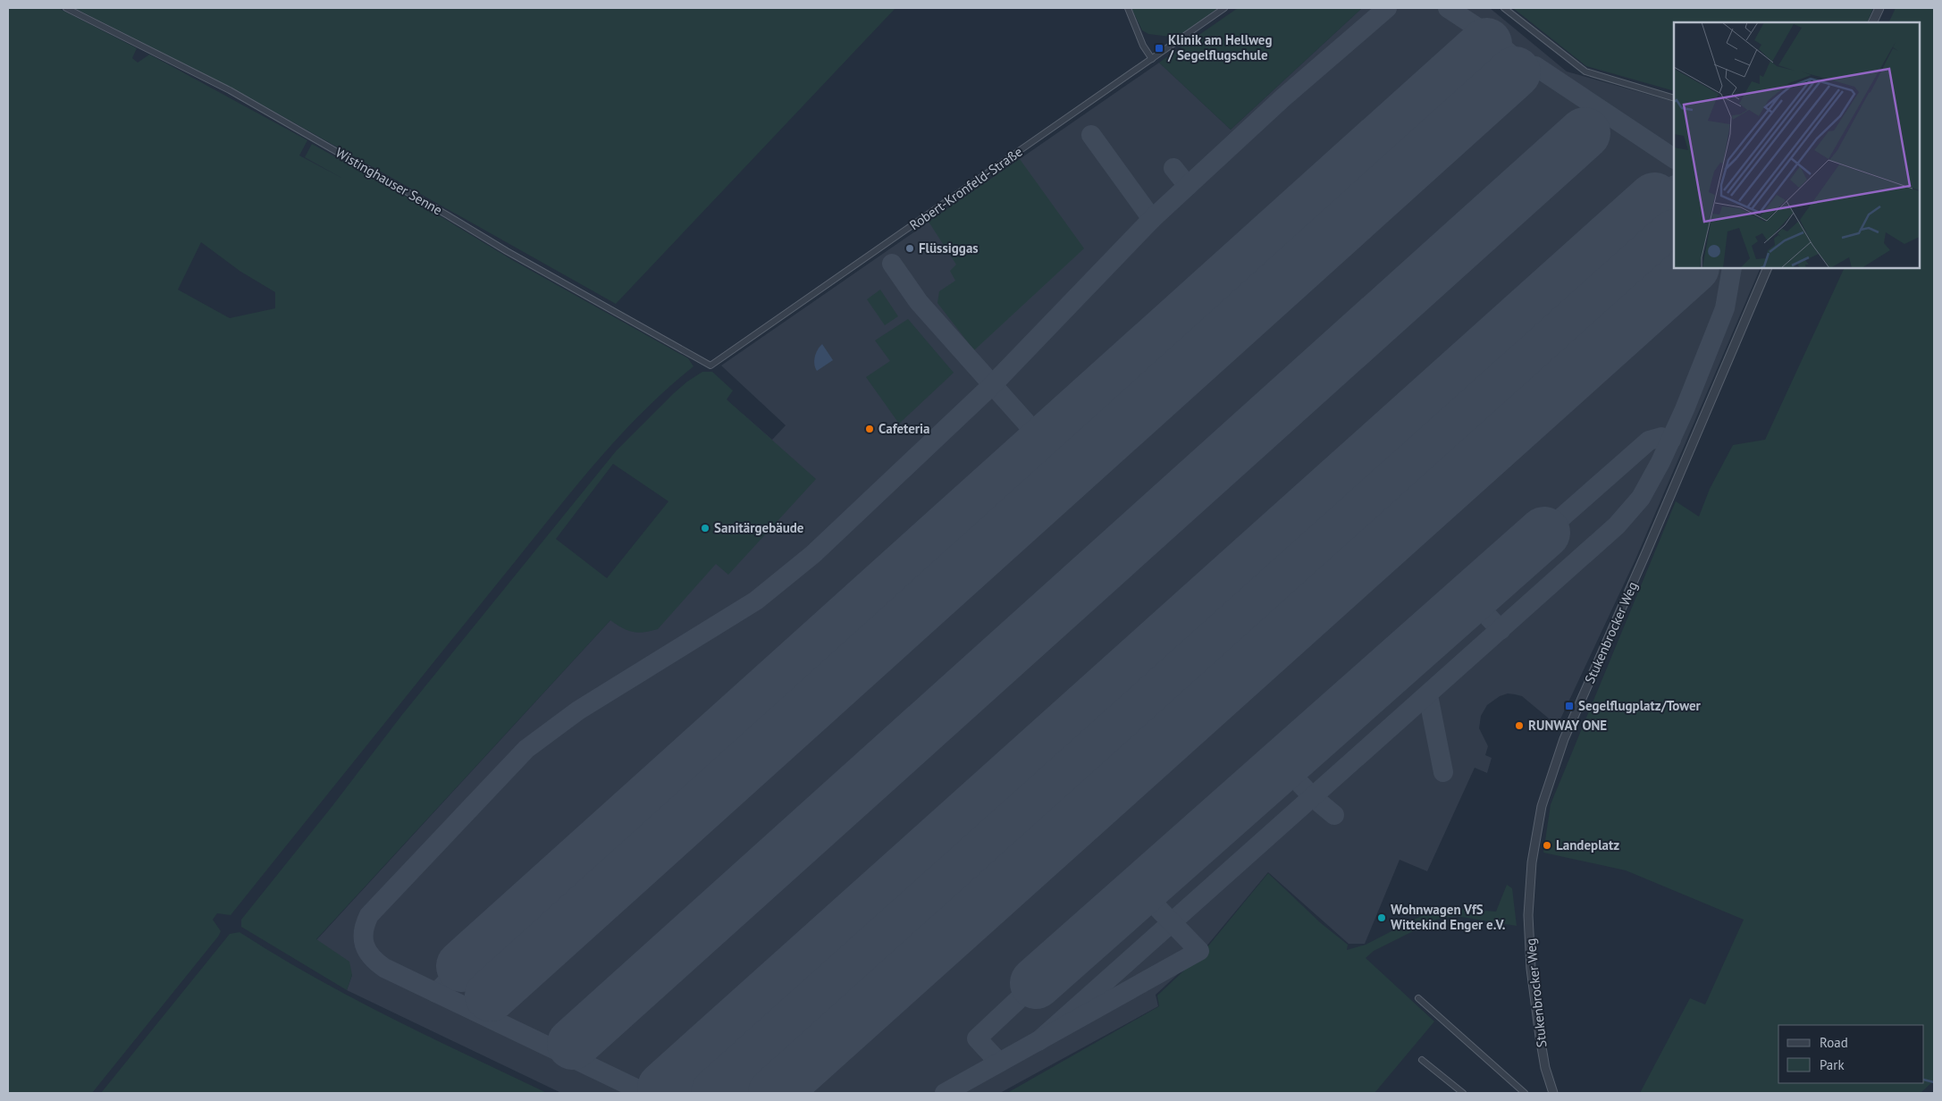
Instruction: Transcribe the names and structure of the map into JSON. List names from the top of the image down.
{
  "streets": {
    "street": ["Wistinghauser Senne", "Robert-Kronfeld-Straße", "Stukenbrocker Weg"]
  },
  "crossings": [
    ["Wistinghauser Senne", "Robert-Kronfeld-Straße"]
  ],
  "places": {
    "transit": ["Klinik am Hellweg / Segelflugschule", "Segelflugplatz/Tower"],
    "other": [
      "Flüssiggas",
      "Cafeteria",
      "Sanitärgebäude",
      "RUNWAY ONE",
      "Landeplatz",
      "Wohnwagen VfS Wittekind Enger e.V."
    ]
  },
  "legend": ["Road", "Park"]
}
